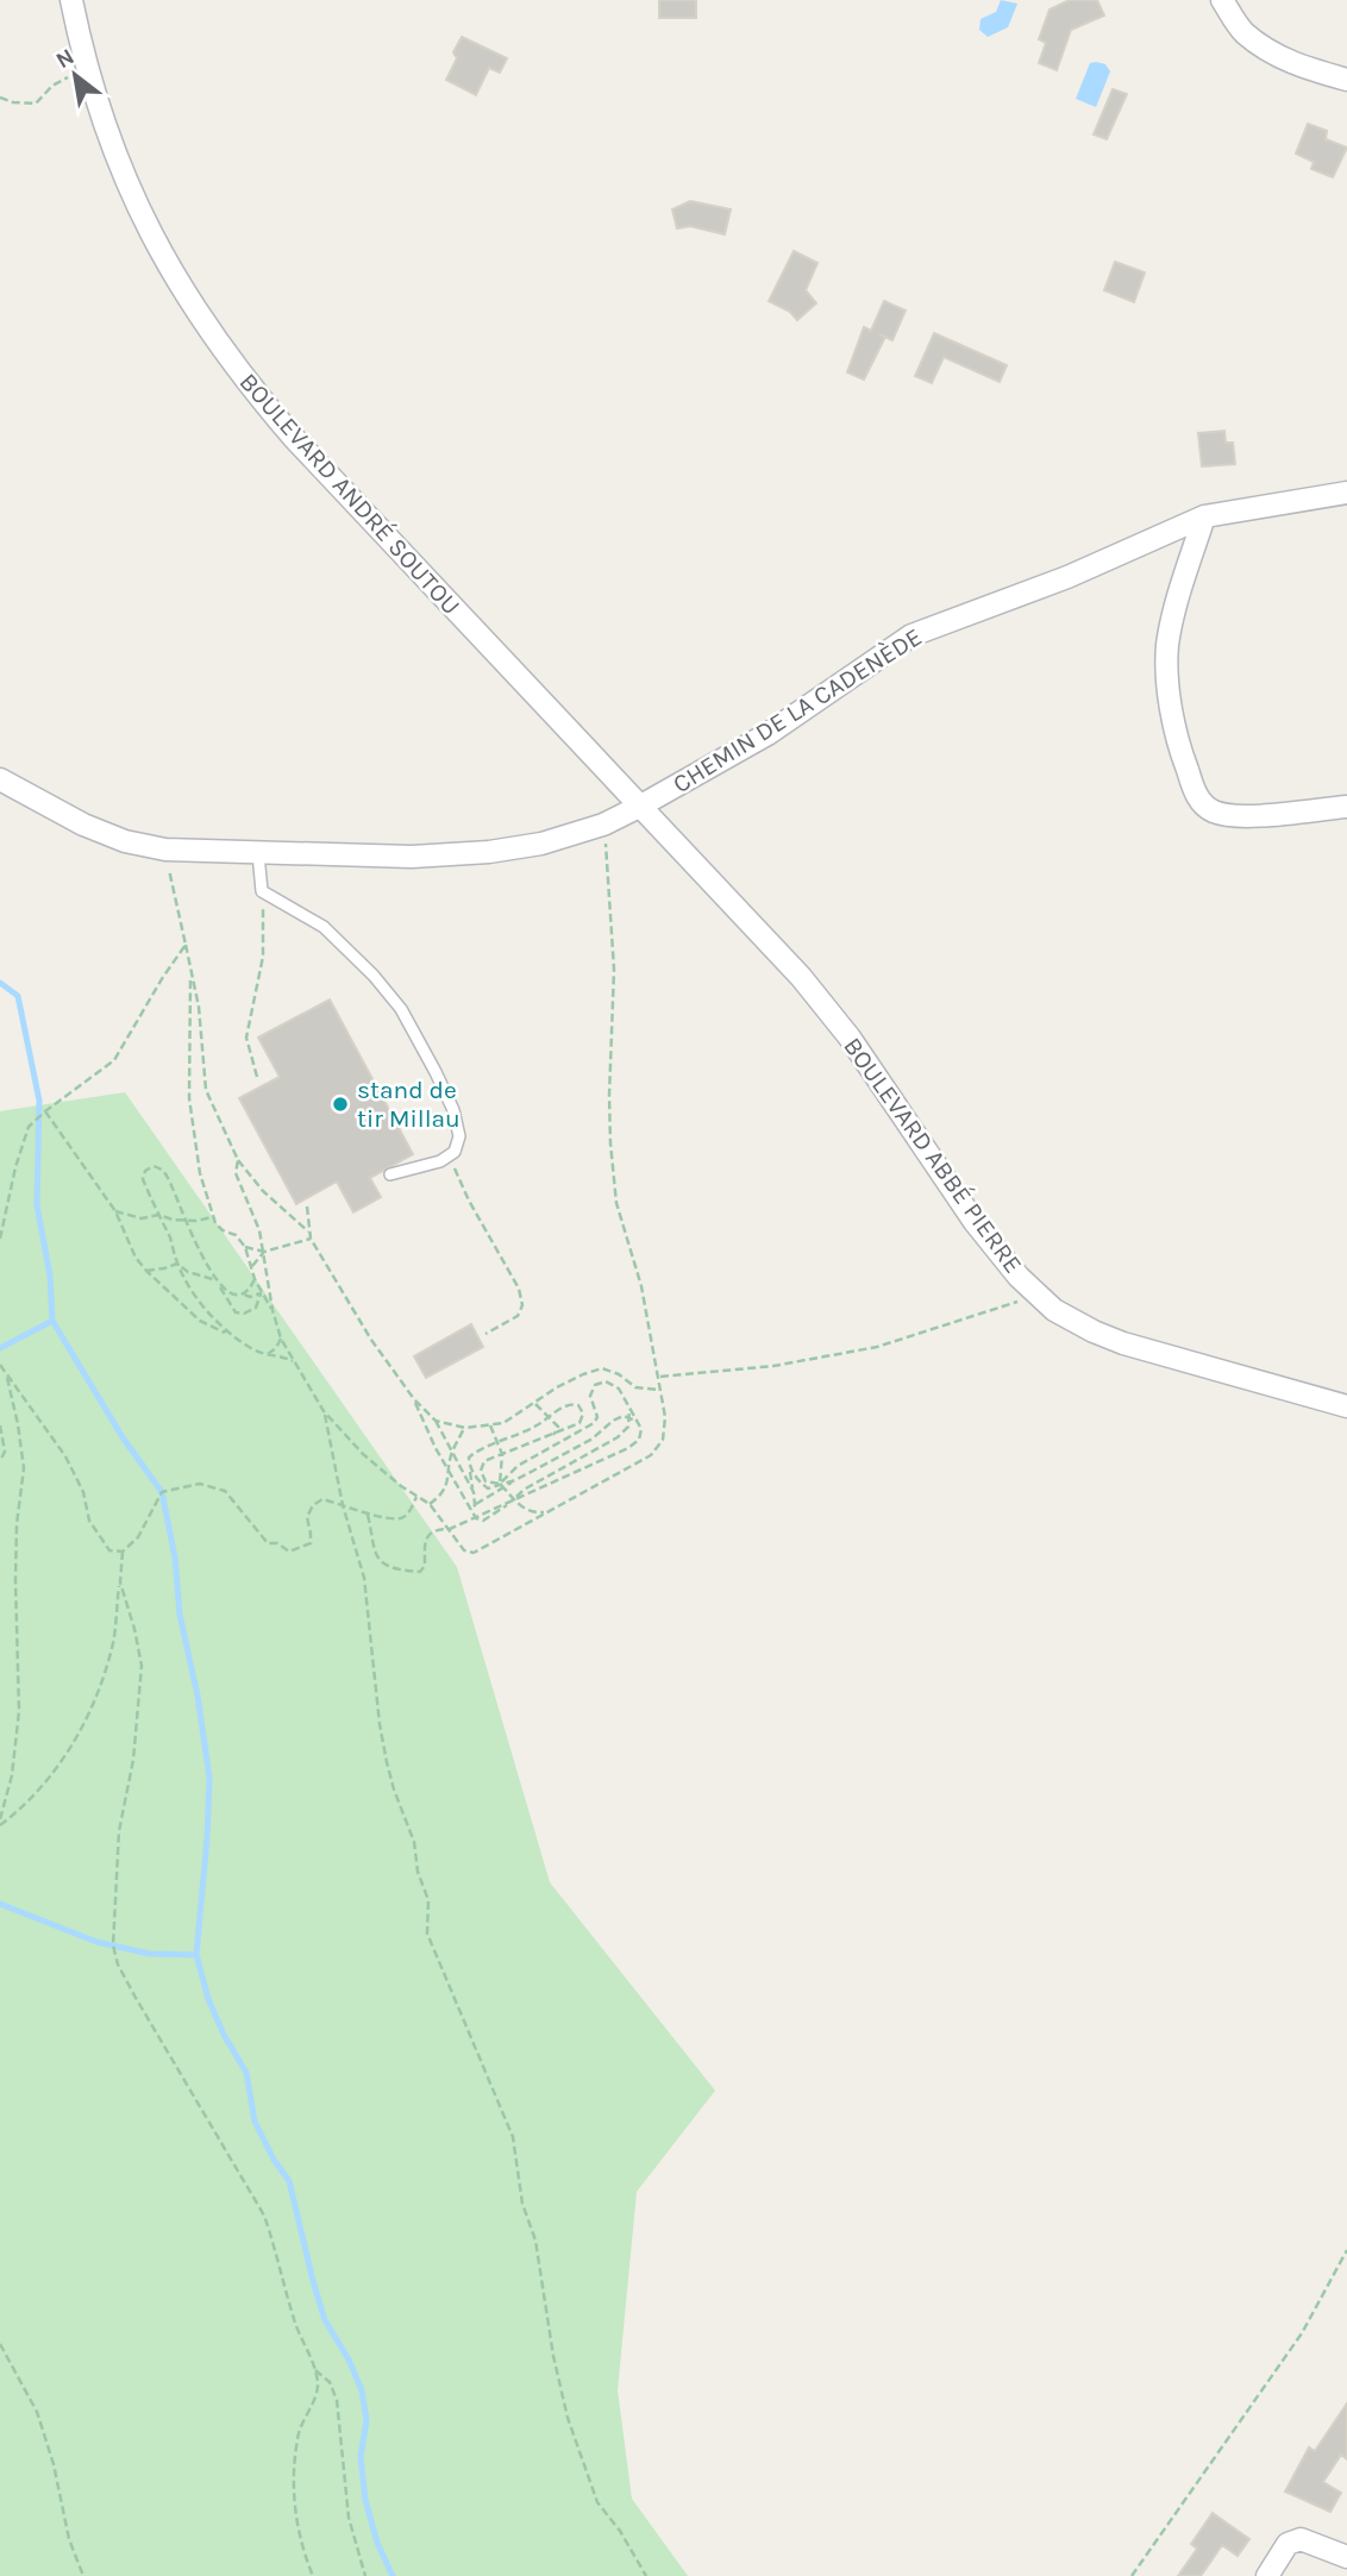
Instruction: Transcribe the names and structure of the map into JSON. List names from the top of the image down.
{
  "streets": {
    "street": ["BOULEVARD ANDRÉ SOUTOU", "CHEMIN DE LA CADENÈDE", "BOULEVARD ABBÉ PIERRE"]
  },
  "crossings": [
    ["BOULEVARD ANDRÉ SOUTOU", "CHEMIN DE LA CADENÈDE"],
    ["BOULEVARD ANDRÉ SOUTOU", "BOULEVARD ABBÉ PIERRE"],
    ["CHEMIN DE LA CADENÈDE", "BOULEVARD ABBÉ PIERRE"]
  ],
  "places": ["stand de tir Millau"],
  "north": "top left"
}
